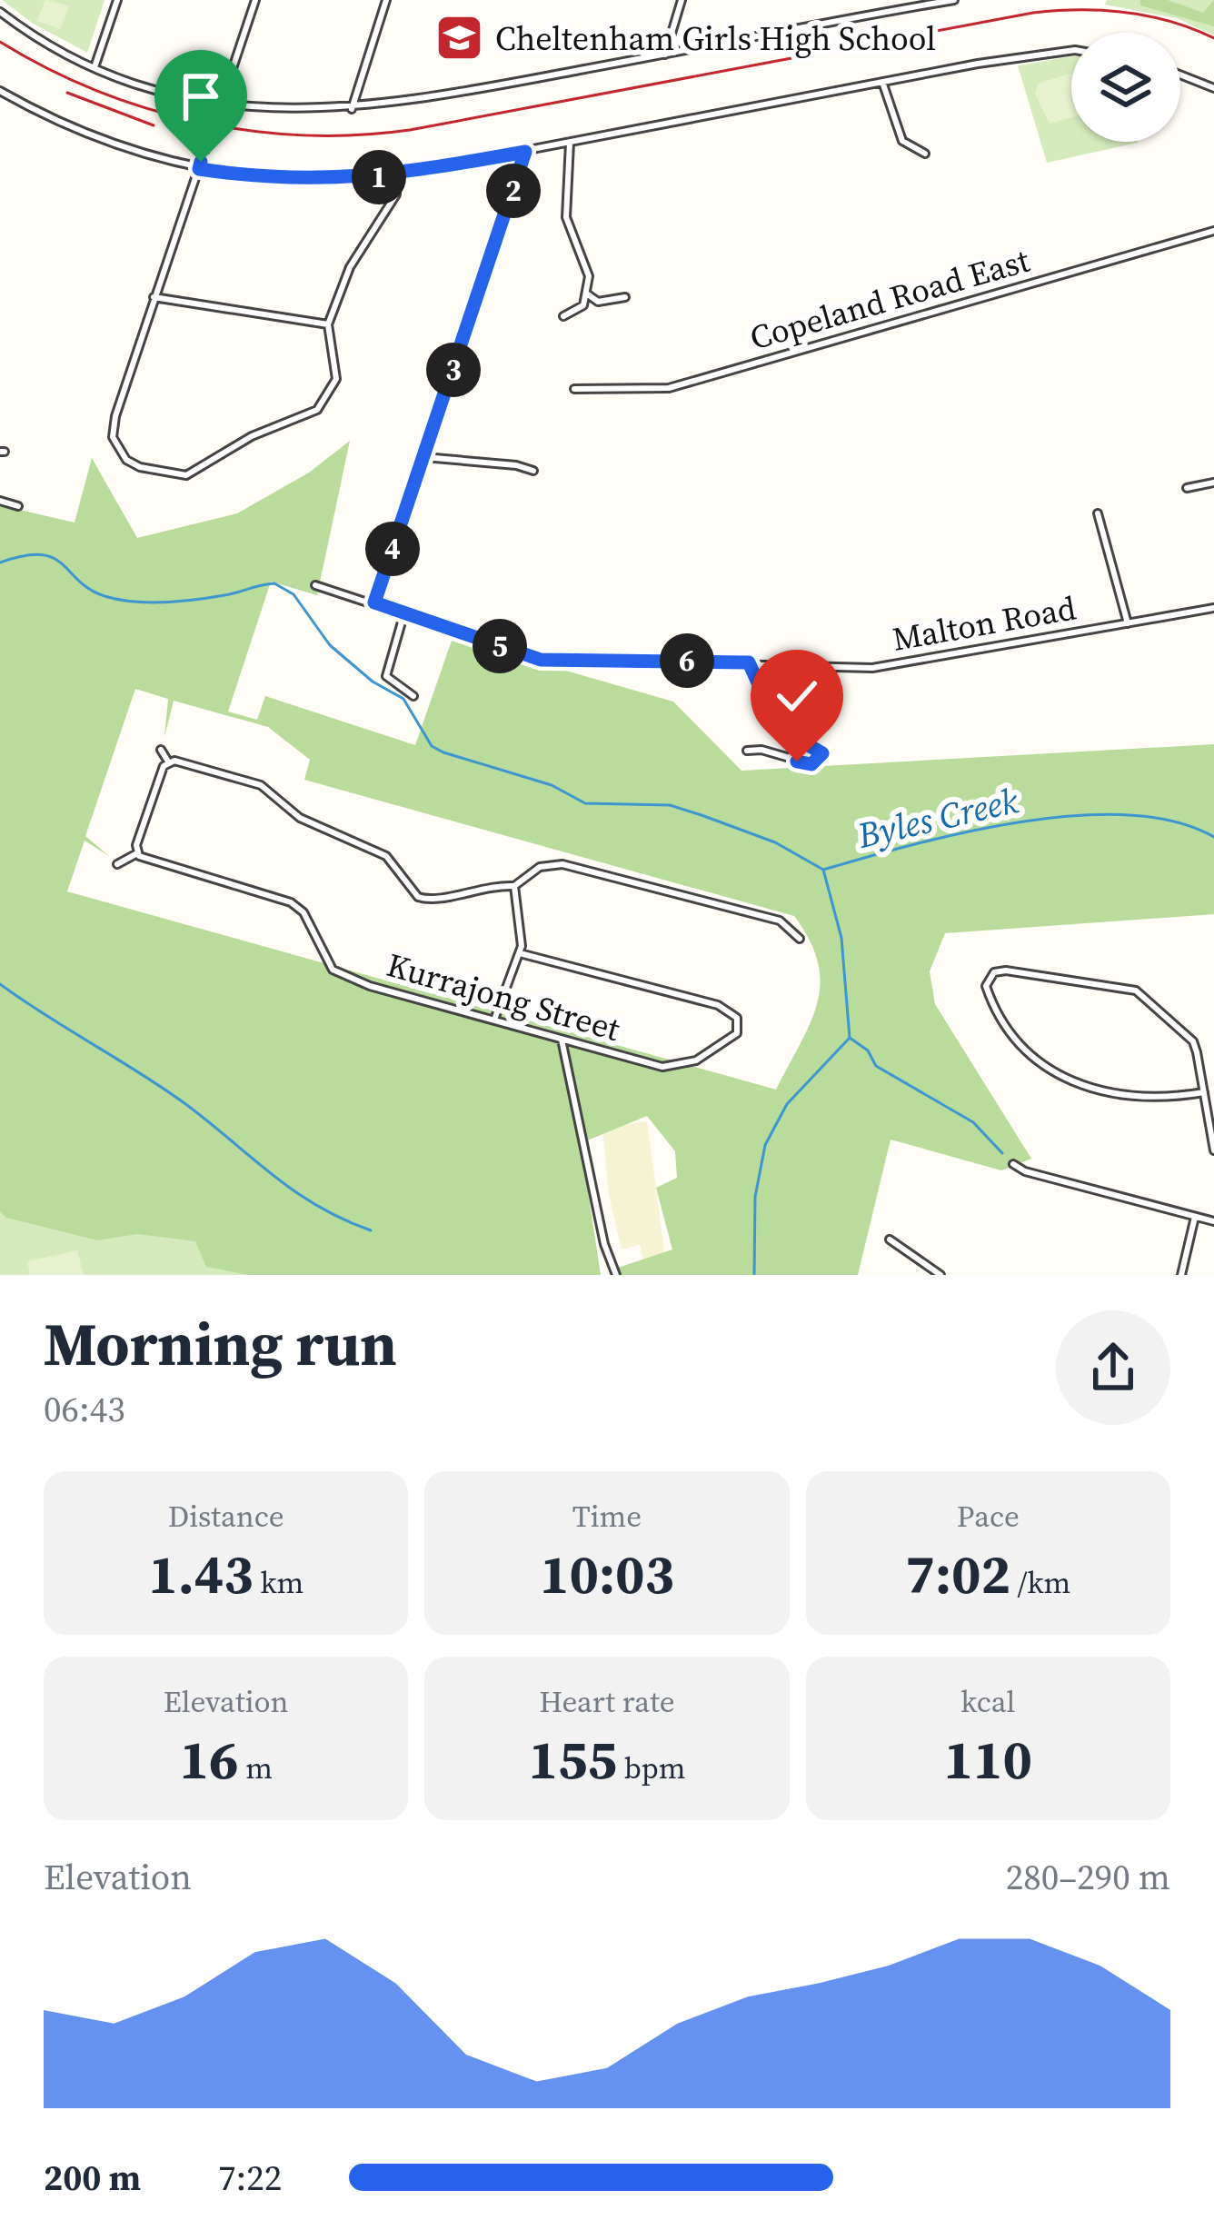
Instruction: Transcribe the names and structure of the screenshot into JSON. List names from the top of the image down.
{
  "streets": {
    "street": ["Copeland Road East", "Malton Road", "Kurrajong Street"]
  },
  "water": ["Byles Creek"],
  "places": {
    "school or university": ["Cheltenham Girls High School"]
  },
  "page": {
    "pins": [
      "1",
      "2",
      "3",
      "4",
      "5",
      "6"
    ],
    "heading": ["Morning run", "06:43"],
    "stats": [
      ["Distance", "1.43 km"],
      ["Time", "10:03"],
      ["Pace", "7:02 /km"],
      ["Elevation", "16 m"],
      ["Heart rate", "155 bpm"],
      ["kcal", "110"]
    ],
    "chart": ["Elevation", "280–290 m"],
    "list": [
      {
        "name": "200 m",
        "note": "7:22"
      }
    ]
  }
}
